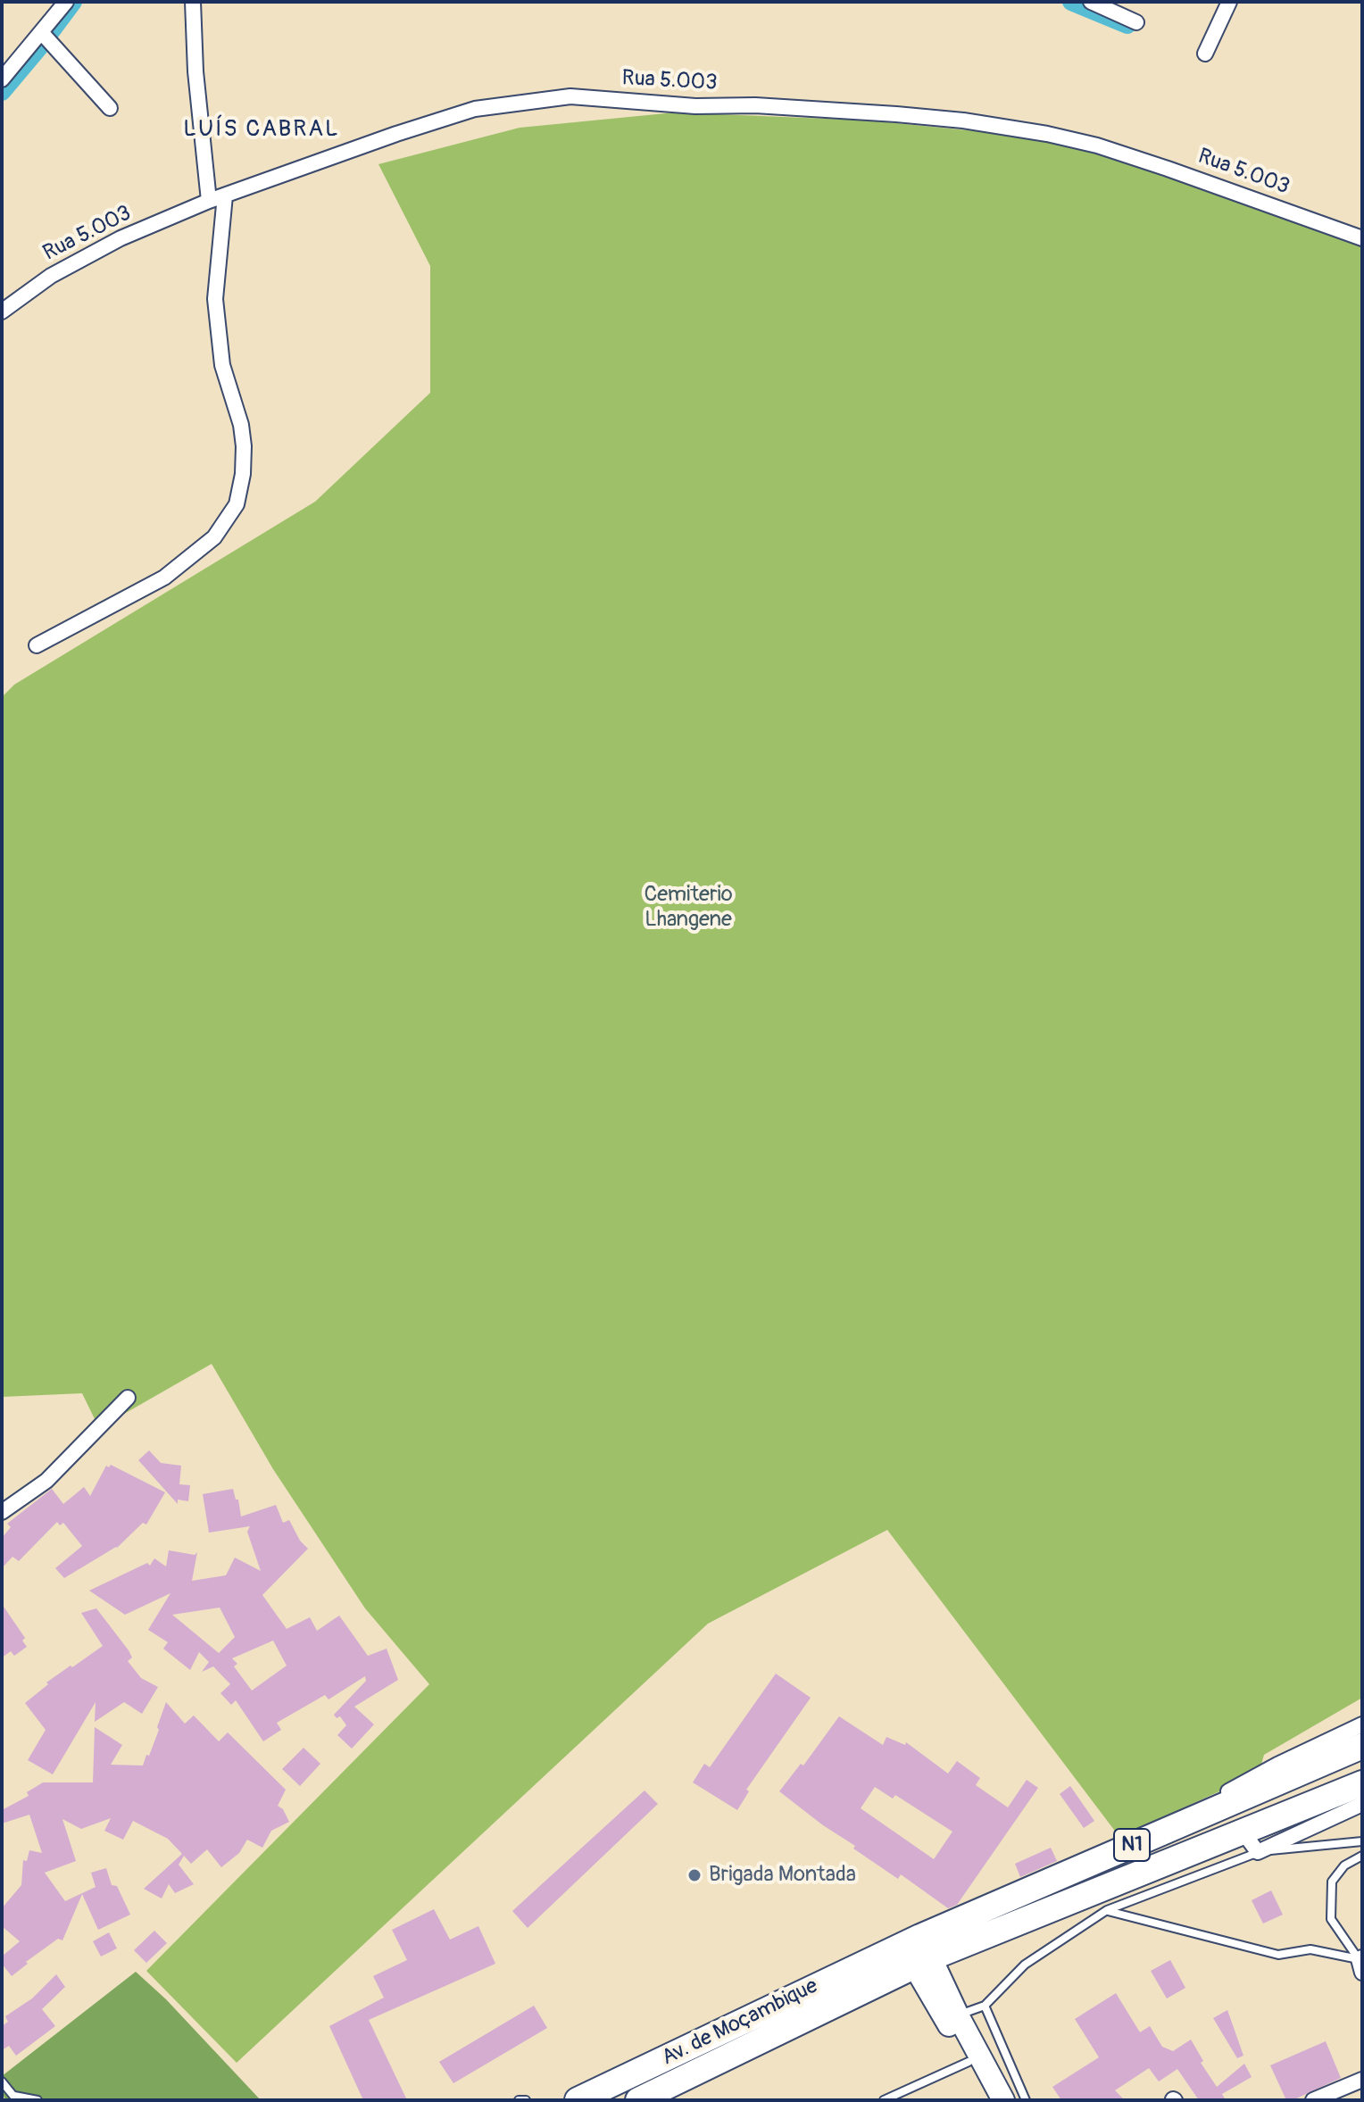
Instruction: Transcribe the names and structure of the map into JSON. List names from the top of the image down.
{
  "streets": {
    "highway": ["N1", "Av. de Moçambique"],
    "street": ["Rua 5.003"]
  },
  "crossings": [
    ["N1", "Av. de Moçambique"]
  ],
  "districts": ["LUÍS CABRAL"],
  "parks": ["Cemiterio Lhangene"],
  "places": ["Brigada Montada"]
}
